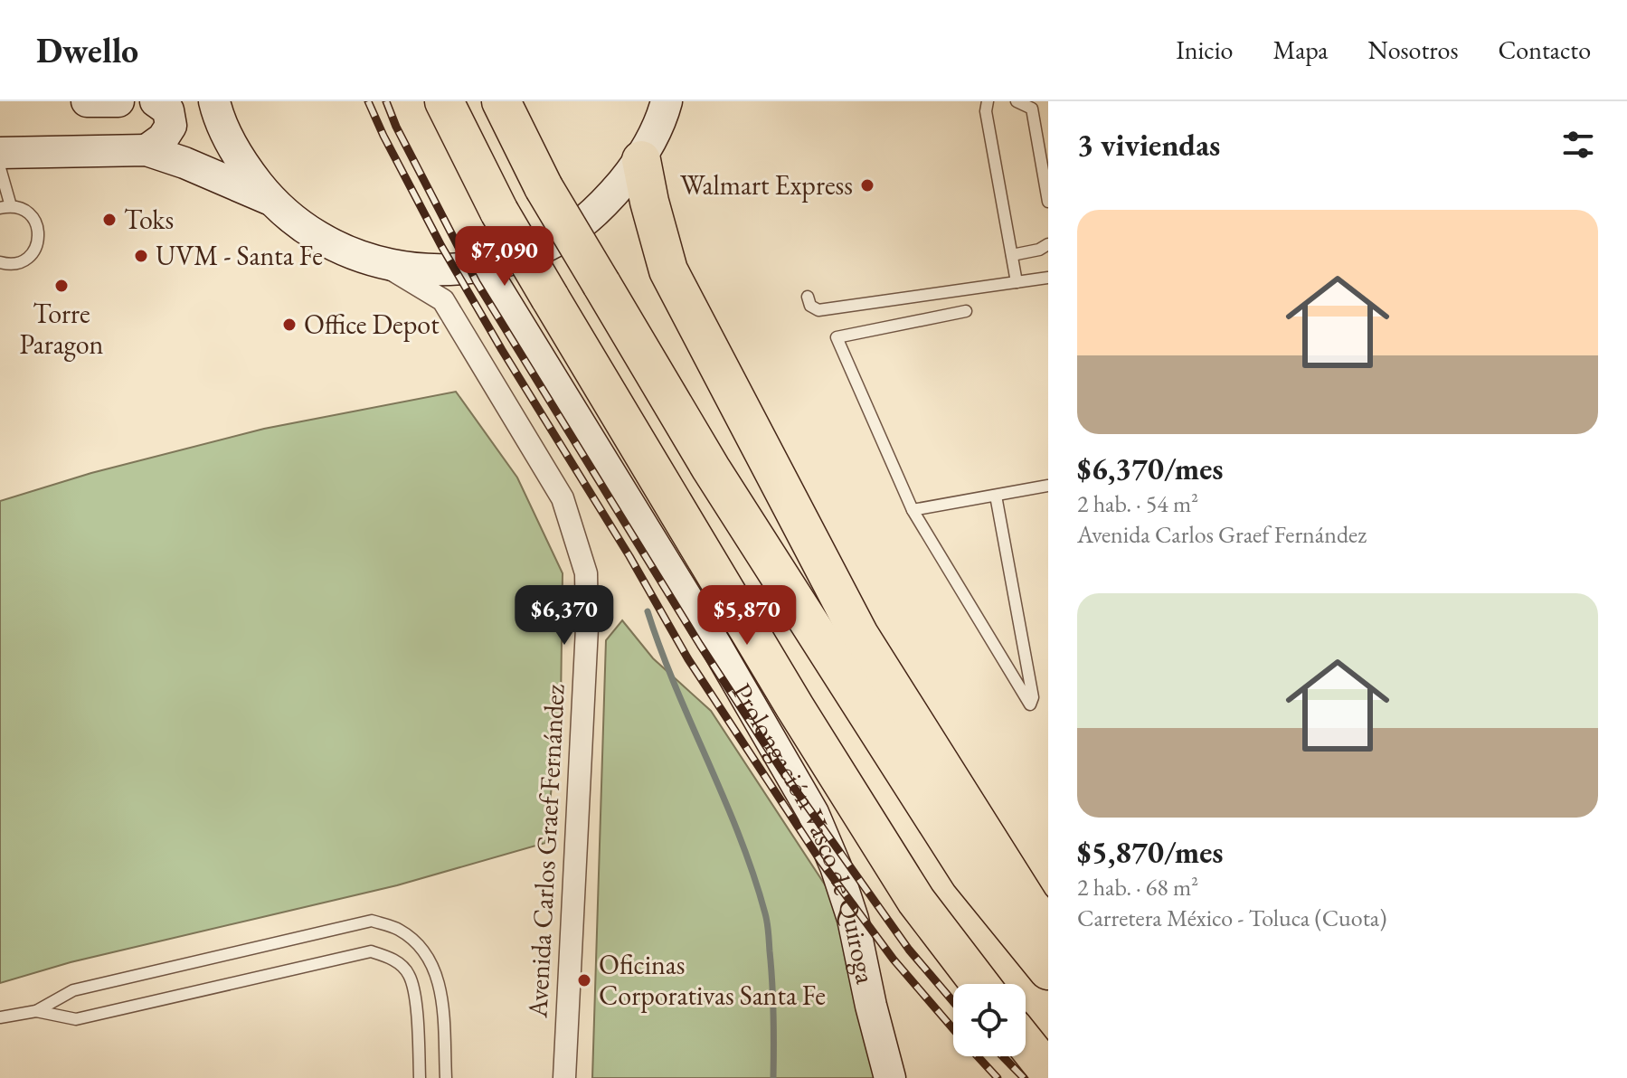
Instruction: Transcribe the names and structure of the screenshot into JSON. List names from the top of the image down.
{
  "streets": {
    "street": ["Prolongación Vasco de Quiroga", "Avenida Carlos Graef Fernández"]
  },
  "places": [
    "Walmart Express",
    "Toks",
    "UVM - Santa Fe",
    "Torre Paragon",
    "Office Depot",
    "Oficinas Corporativas Santa Fe"
  ],
  "page": {
    "header": "Dwello",
    "nav": [
      "Inicio",
      "Mapa",
      "Nosotros",
      "Contacto"
    ],
    "heading": "3 viviendas",
    "list": [
      {
        "name": "$6,370/mes",
        "note": "2 hab. · 54 m² · Avenida Carlos Graef Fernández"
      },
      {
        "name": "$5,870/mes",
        "note": "2 hab. · 68 m² · Carretera México - Toluca (Cuota)"
      }
    ],
    "price": ["$7,090", "$6,370", "$5,870"]
  }
}
